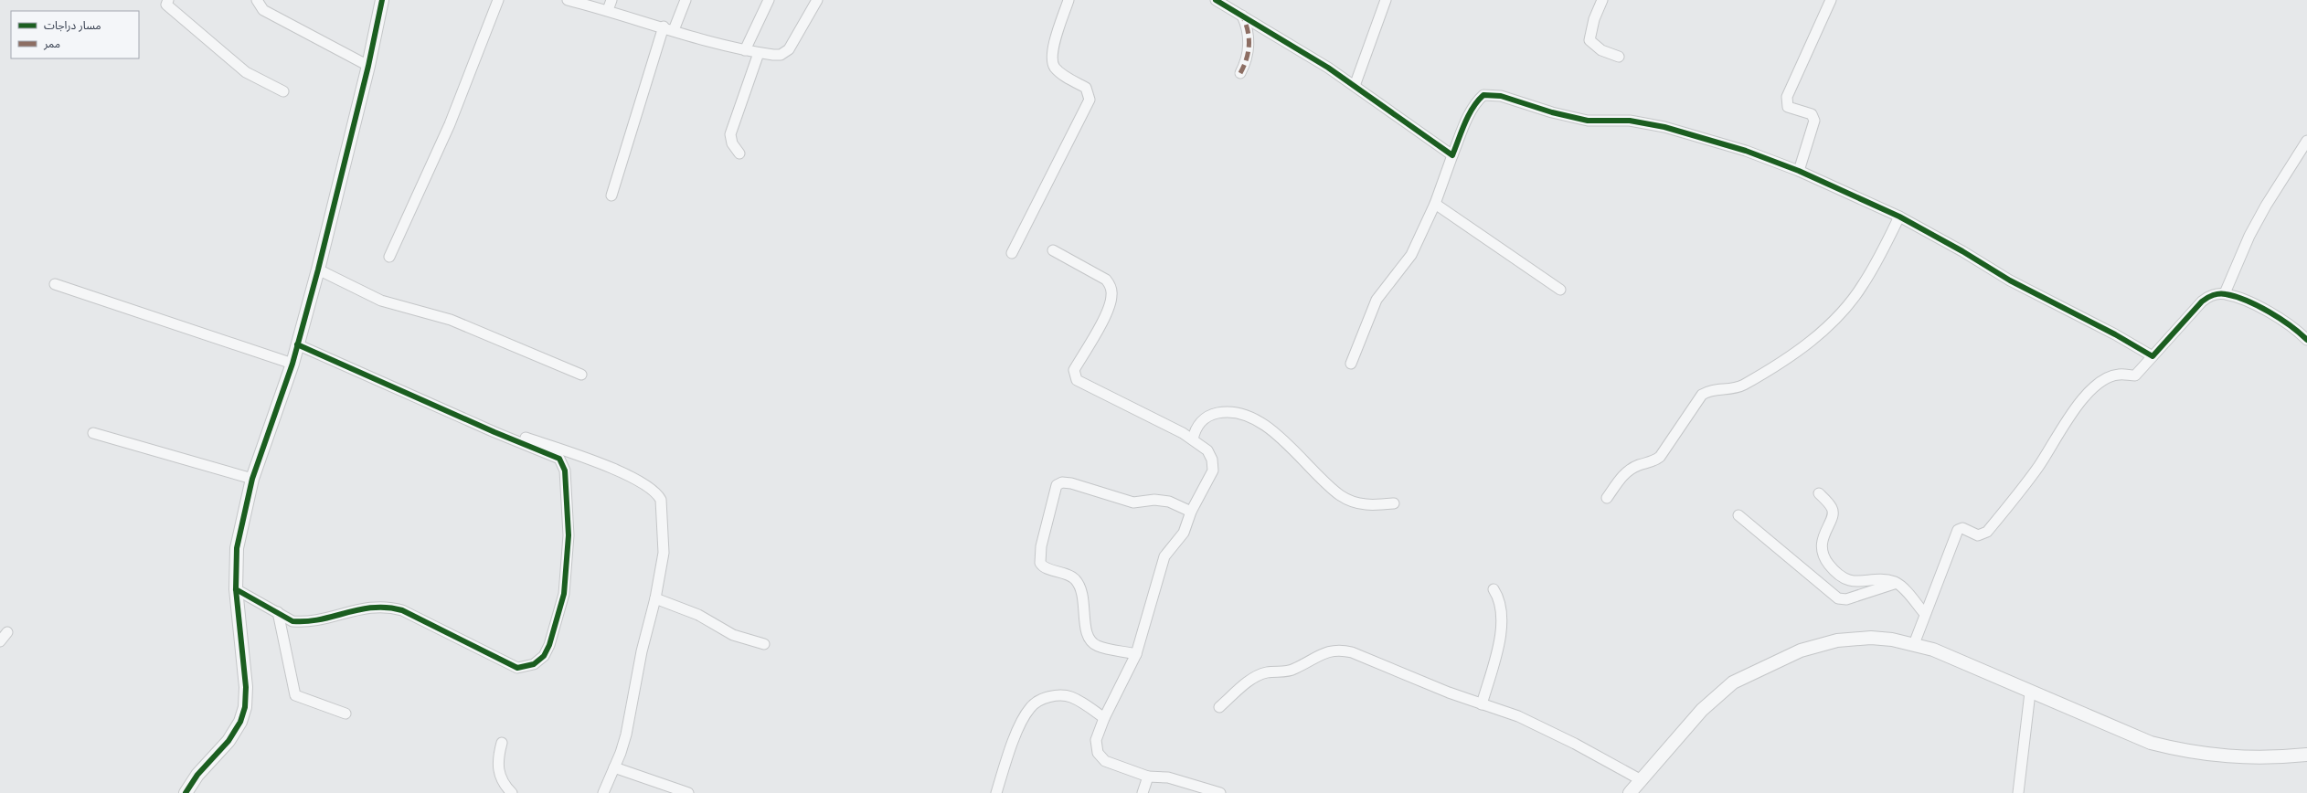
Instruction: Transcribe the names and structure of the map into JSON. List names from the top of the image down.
{
  "legend": ["مسار دراجات", "ممر"]
}
